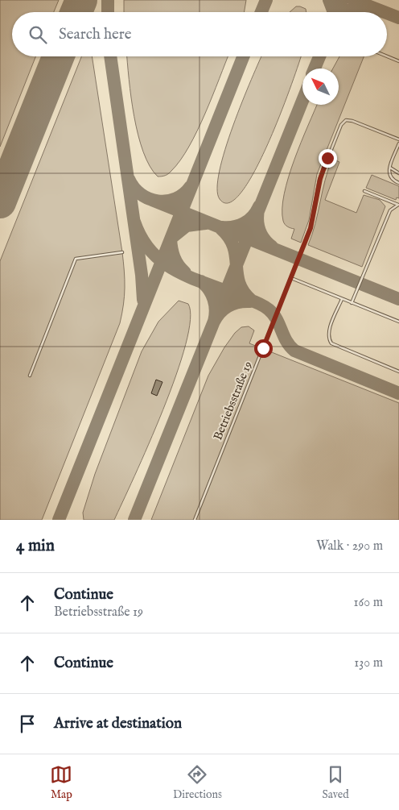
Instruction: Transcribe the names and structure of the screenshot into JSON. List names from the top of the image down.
{
  "streets": {
    "lane": ["Betriebsstraße 19"]
  },
  "north": "top left",
  "page": {
    "search": "Search here",
    "heading": ["4 min", "Walk · 290 m"],
    "list": [
      ["Continue", "Betriebsstraße 19", "160 m"],
      ["Continue", "130 m"],
      "Arrive at destination"
    ],
    "nav": ["Map", "Directions", "Saved"]
  }
}
